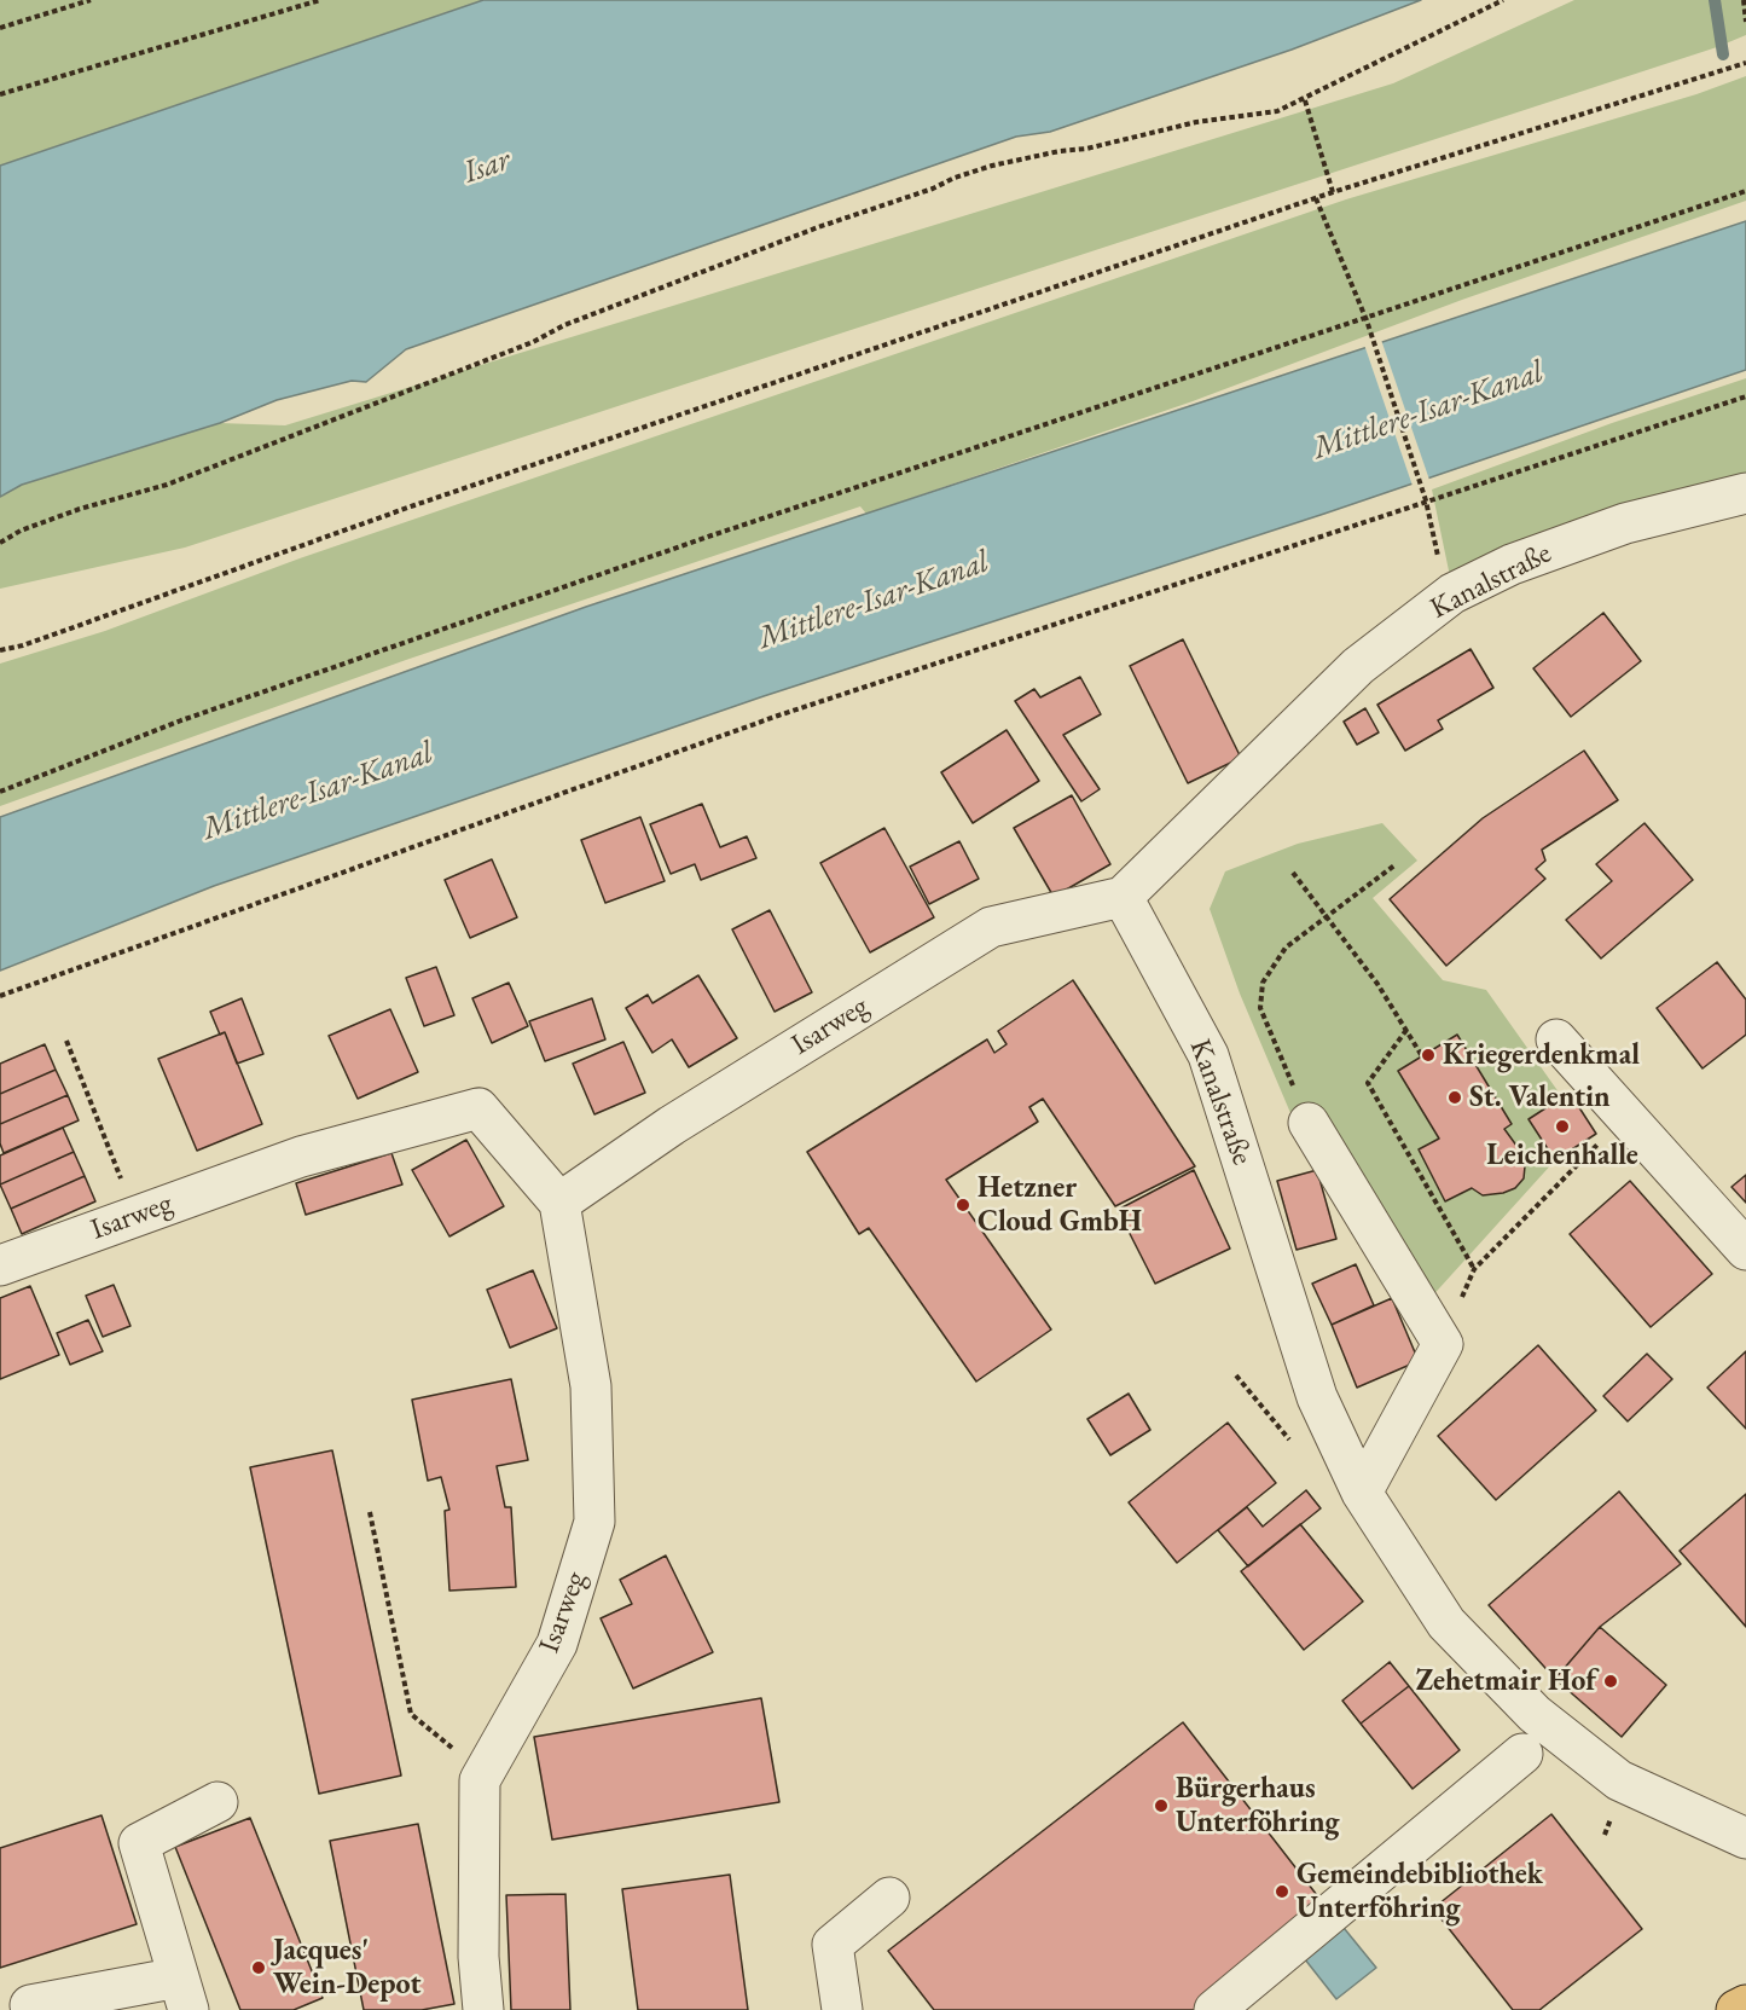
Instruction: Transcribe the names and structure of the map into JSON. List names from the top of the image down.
{
  "streets": {
    "street": ["Kanalstraße", "Isarweg"]
  },
  "crossings": [
    ["Kanalstraße", "Isarweg"]
  ],
  "water": ["Isar", "Mittlere-Isar-Kanal"],
  "places": [
    "Kriegerdenkmal",
    "St. Valentin",
    "Leichenhalle",
    "Hetzner Cloud GmbH",
    "Zehetmair Hof",
    "Bürgerhaus Unterföhring",
    "Gemeindebibliothek Unterföhring",
    "Jacques' Wein-Depot"
  ]
}
